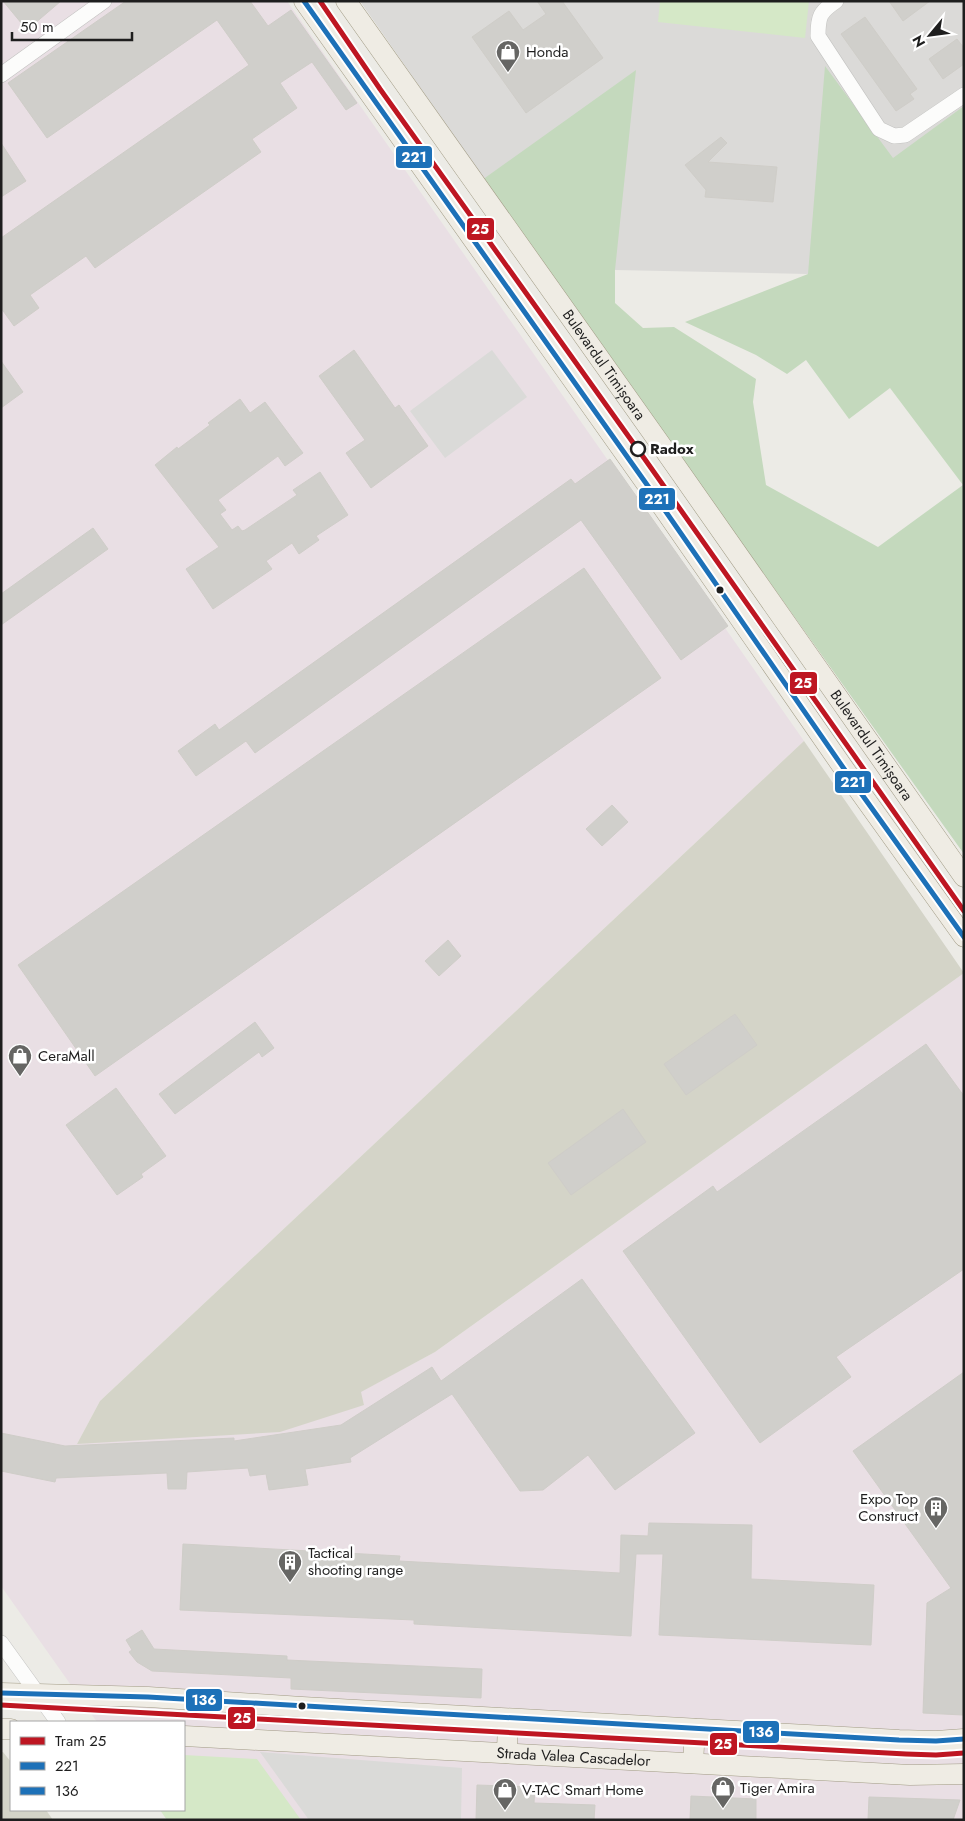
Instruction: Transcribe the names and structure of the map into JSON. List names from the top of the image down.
{
  "streets": {
    "main road": ["Bulevardul Timișoara", "Strada Valea Cascadelor"]
  },
  "places": {
    "shop": [
      "Honda",
      "CeraMall",
      "Tiger Amira",
      "V-TAC Smart Home"
    ],
    "other": ["Radox"],
    "building": ["Expo Top Construct", "Tactical shooting range"]
  },
  "lines": ["tram line 25", "transit line 221", "transit line 136"],
  "legend": ["Tram 25", "221", "136"],
  "scale_bar": "50 m",
  "north": "bottom left"
}
